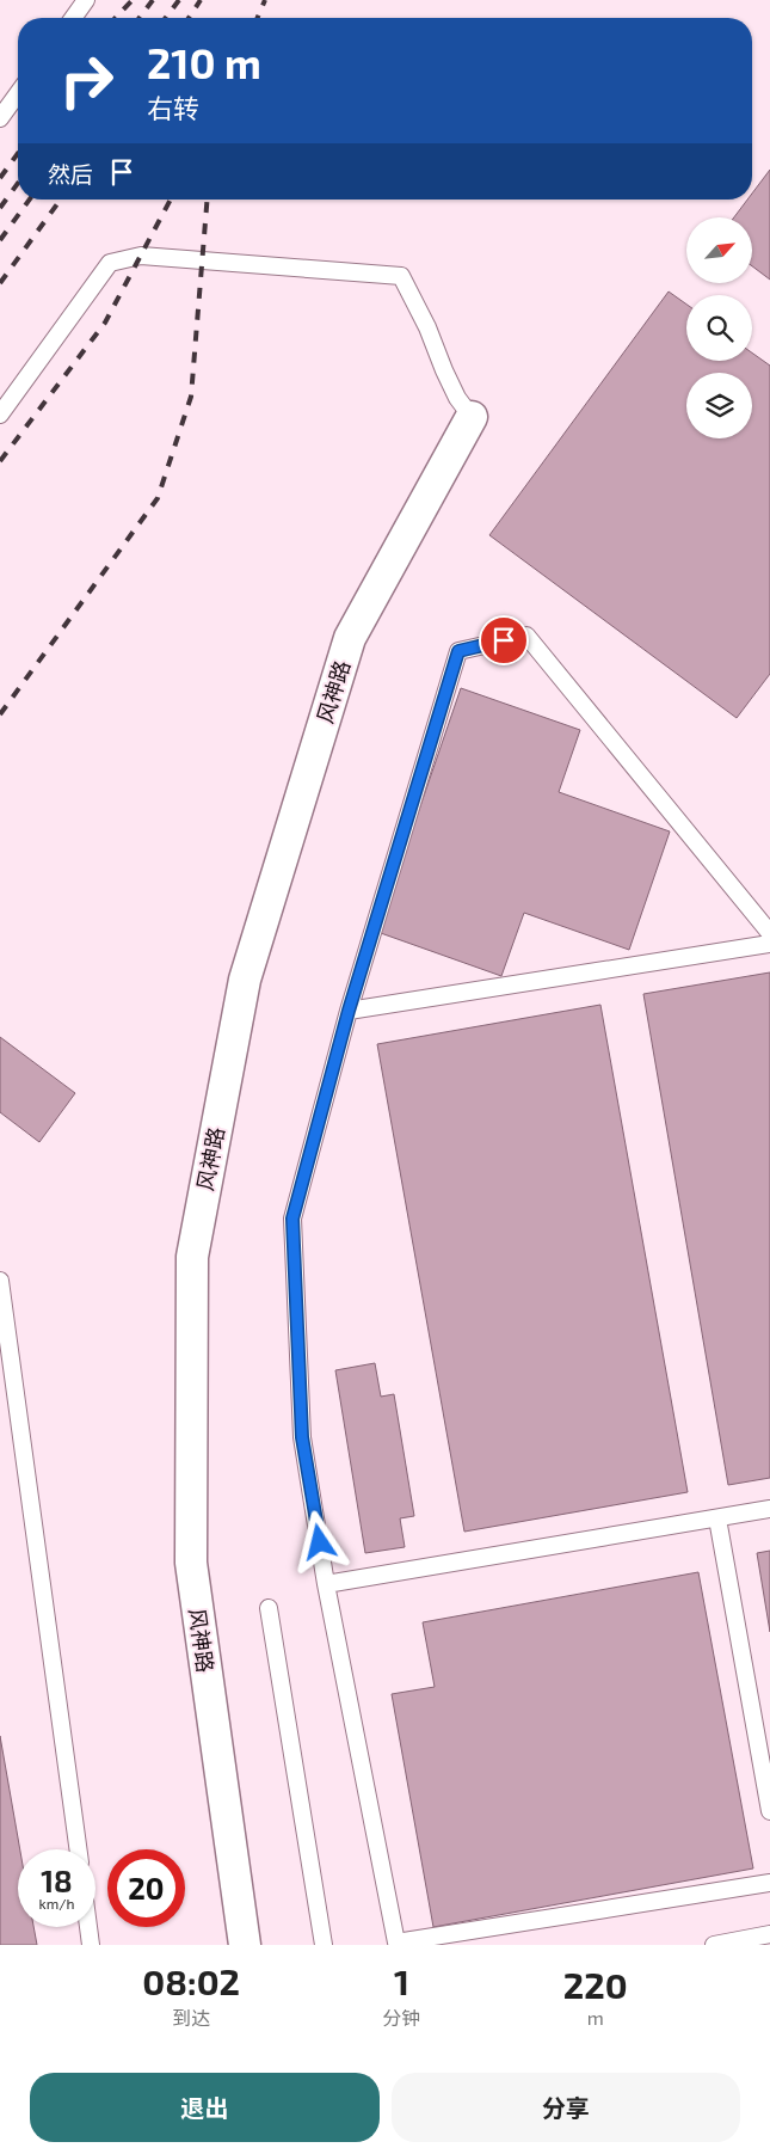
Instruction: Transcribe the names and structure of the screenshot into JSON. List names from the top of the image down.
{
  "streets": {
    "street": ["风神路"]
  },
  "north": "top right",
  "page": {
    "turn": ["210 m", "右转"],
    "then": "然后",
    "speed": "18 km/h",
    "limit": "20",
    "eta": [
      "08:02",
      "到达",
      "1",
      "分钟",
      "220",
      "m"
    ],
    "buttons": ["退出", "分享"]
  }
}
